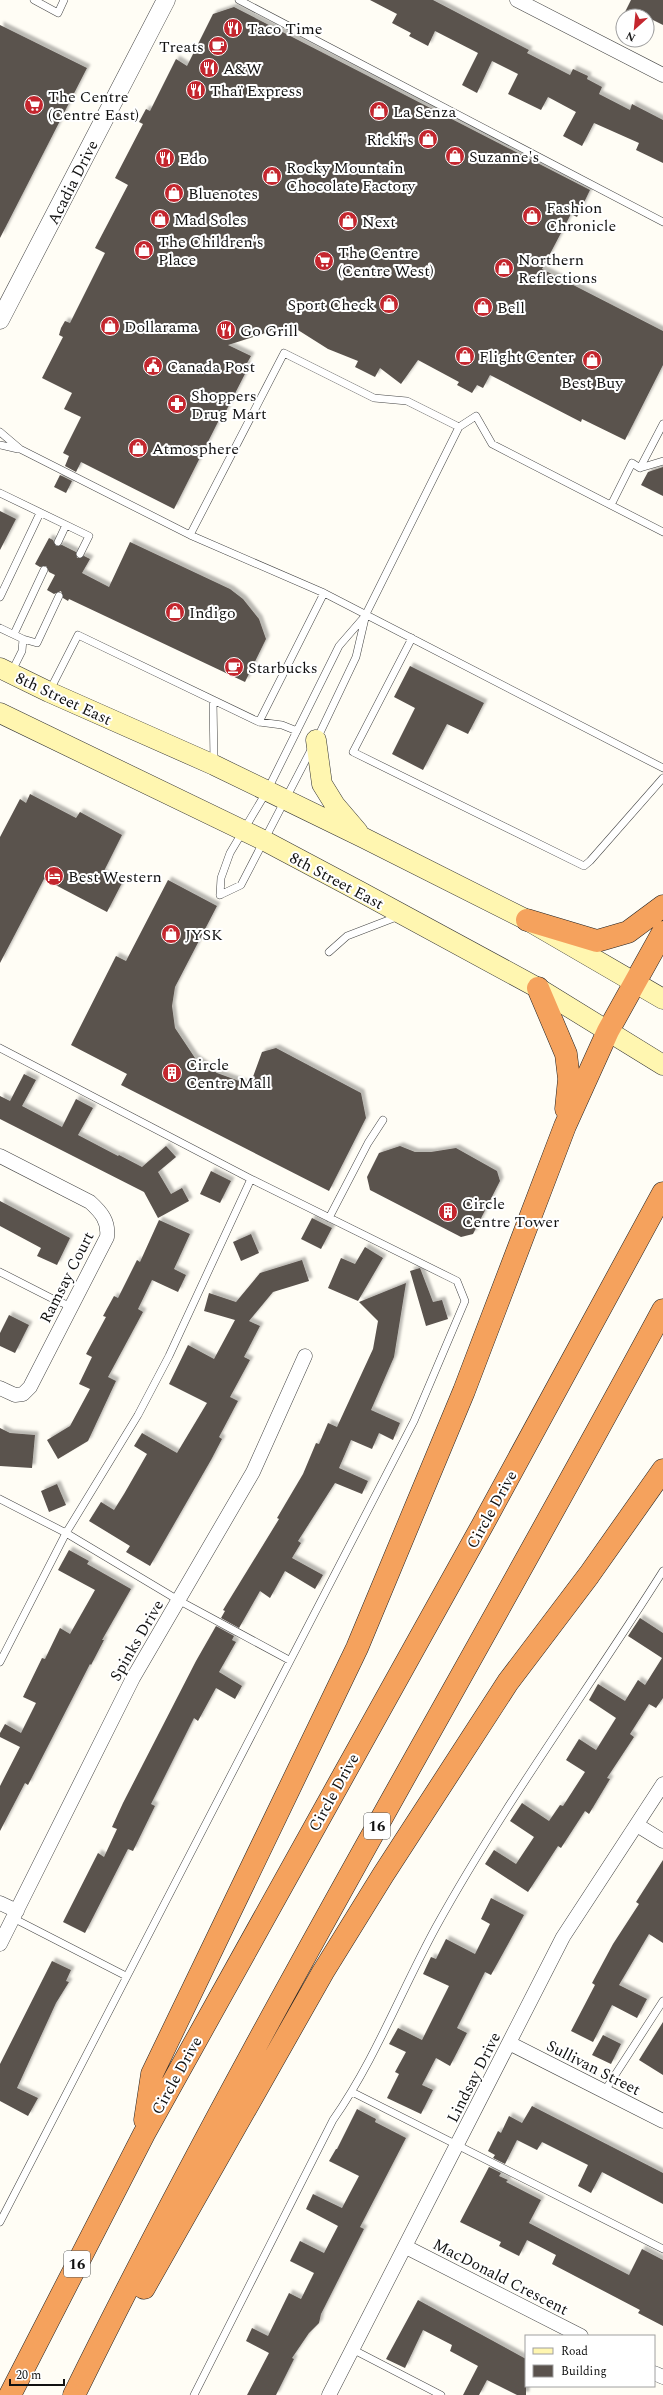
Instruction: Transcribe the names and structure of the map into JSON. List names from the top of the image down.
{
  "streets": {
    "highway": ["Circle Drive", "16"],
    "main road": ["8th Street East"],
    "street": [
      "Acadia Drive",
      "Ramsay Court",
      "Spinks Drive",
      "Sullivan Street",
      "Lindsay Drive",
      "MacDonald Crescent"
    ]
  },
  "crossings": [
    ["Sullivan Street", "Lindsay Drive"],
    ["Lindsay Drive", "MacDonald Crescent"]
  ],
  "places": {
    "restaurant": [
      "Taco Time",
      "A&W",
      "Thaï Express",
      "Edo",
      "Go Grill"
    ],
    "cafe": ["Treats", "Starbucks"],
    "supermarket": ["The Centre (Centre East)", "The Centre (Centre West)"],
    "shop": [
      "La Senza",
      "Ricki's",
      "Suzanne's",
      "Rocky Mountain Chocolate Factory",
      "Bluenotes",
      "Fashion Chronicle",
      "Mad Soles",
      "Next",
      "The Children's Place",
      "Northern Reflections",
      "Sport Check",
      "Bell",
      "Dollarama",
      "Flight Center",
      "Best Buy",
      "Atmosphere",
      "Indigo",
      "JYSK"
    ],
    "public building": ["Canada Post"],
    "pharmacy": ["Shoppers Drug Mart"],
    "hotel": ["Best Western"],
    "building": ["Circle Centre Mall", "Circle Centre Tower"]
  },
  "legend": ["Road", "Building"],
  "scale_bar": "20 m",
  "north": "bottom left"
}
